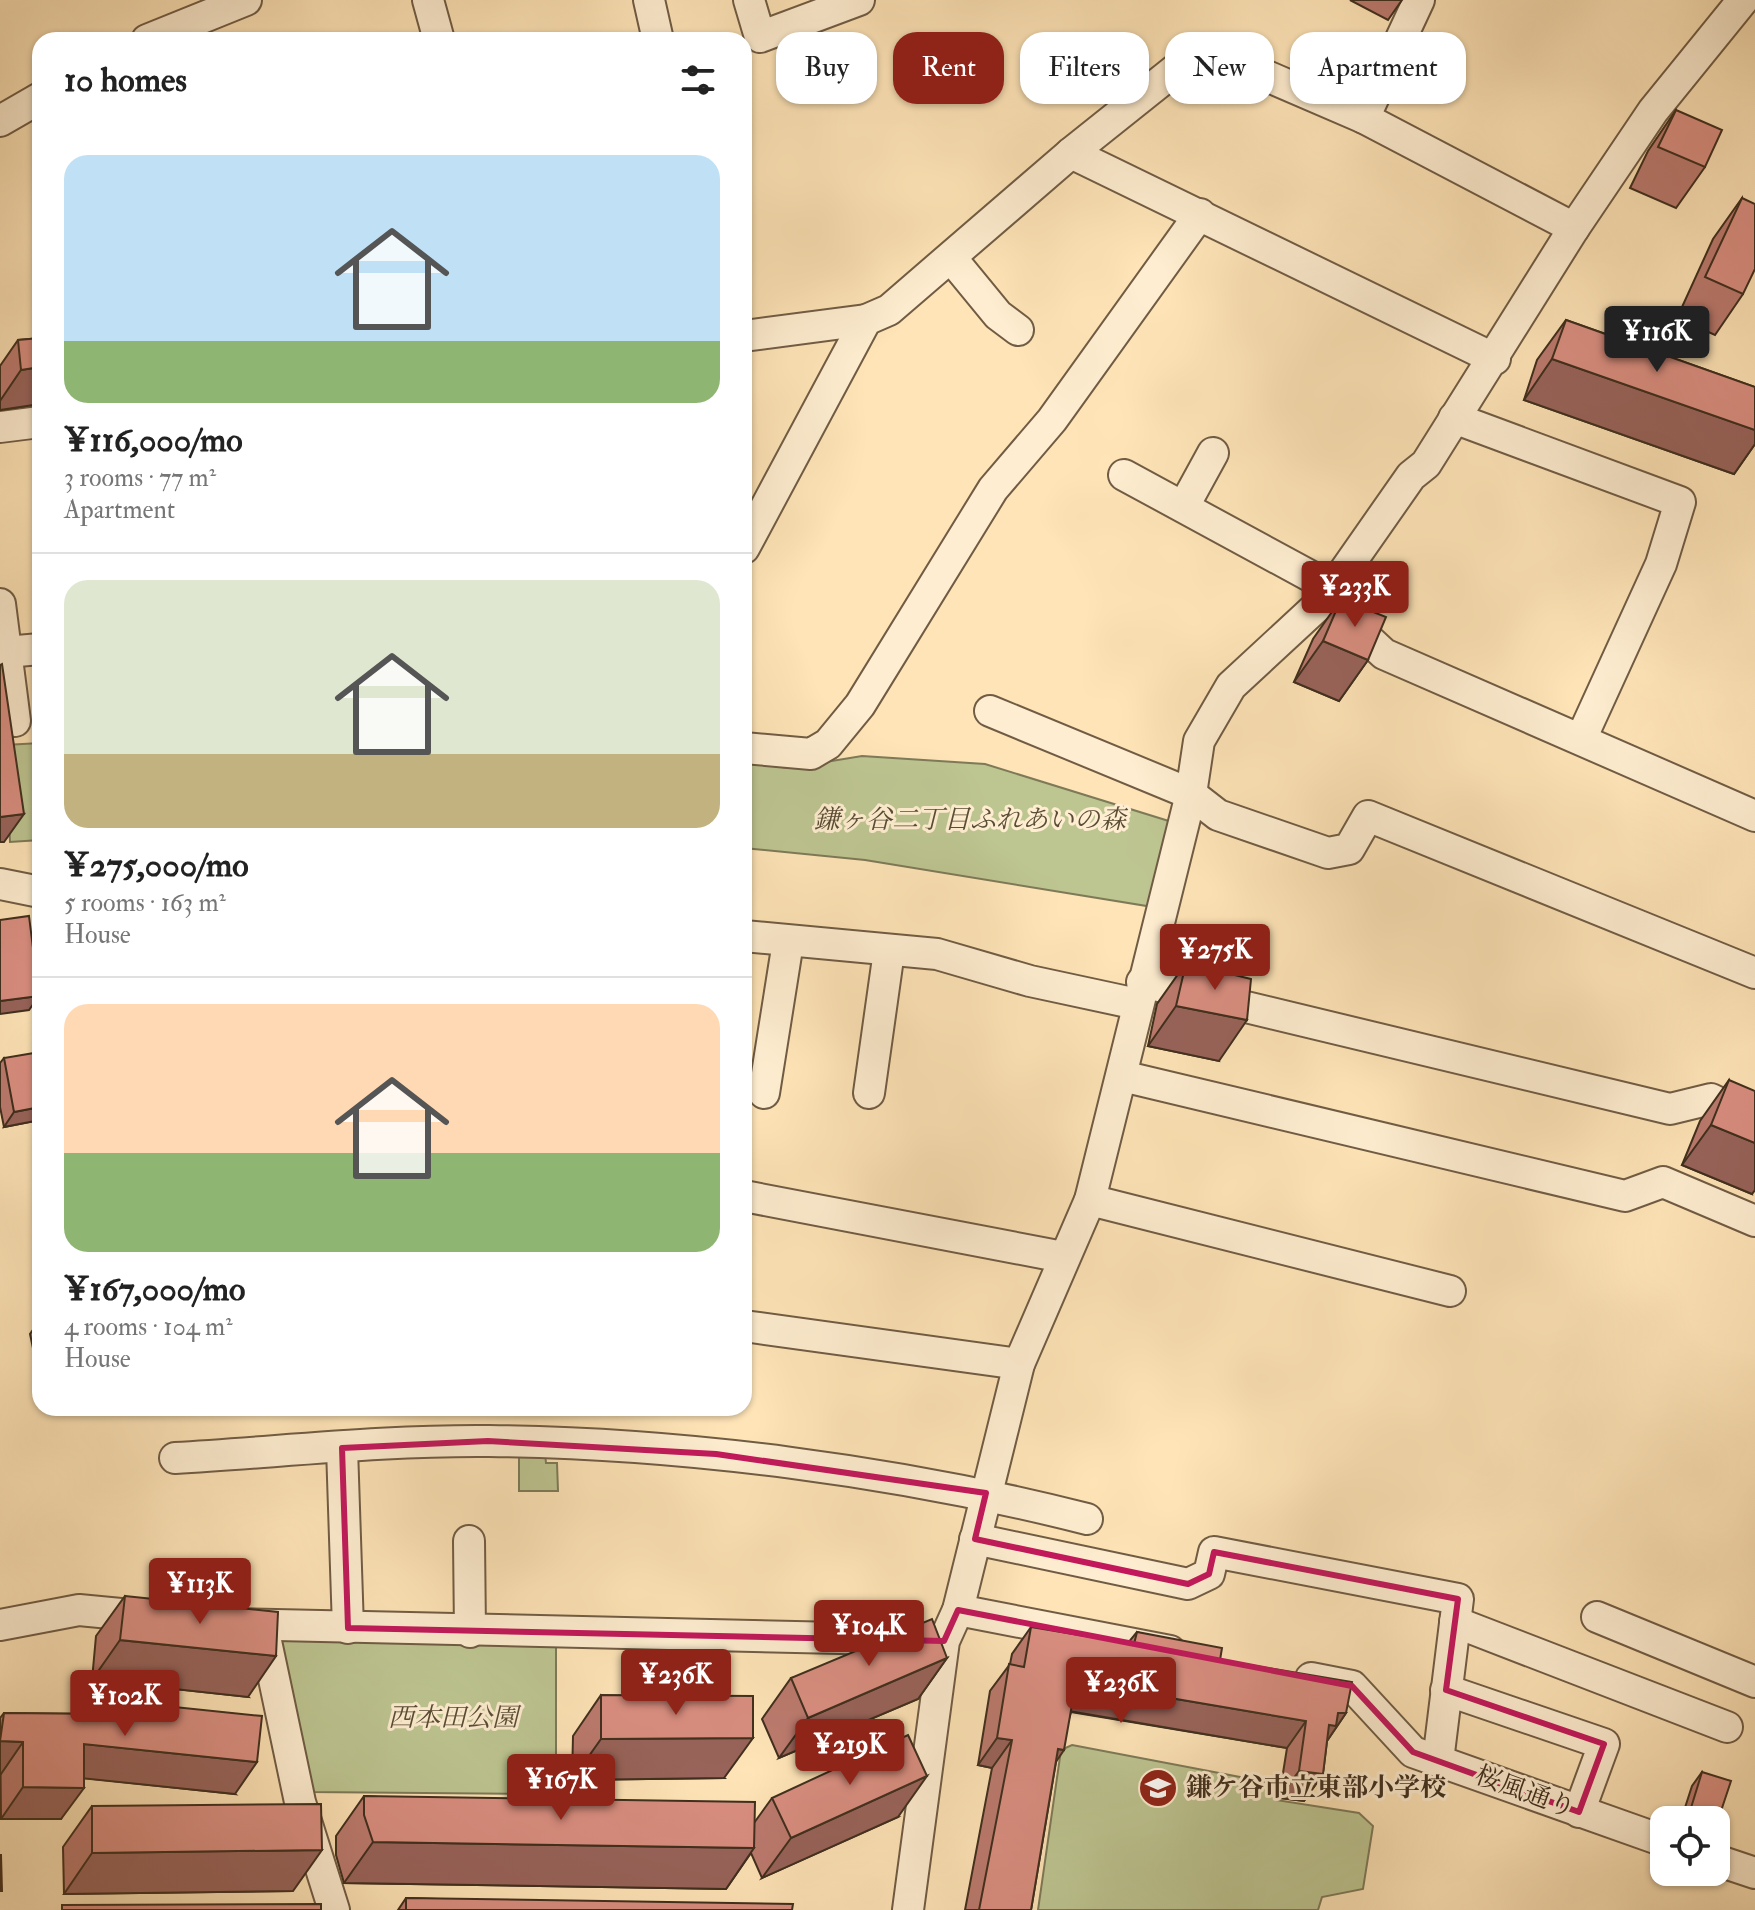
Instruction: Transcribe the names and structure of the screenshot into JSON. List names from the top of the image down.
{
  "streets": {
    "street": ["桜風通り"]
  },
  "parks": ["鎌ヶ谷二丁目ふれあいの森", "西本田公園"],
  "places": {
    "school or university": ["鎌ケ谷市立東部小学校"]
  },
  "page": {
    "chip": [
      "Buy",
      "Rent",
      "Filters",
      "New",
      "Apartment"
    ],
    "heading": "10 homes",
    "list": [
      {
        "name": "¥116,000/mo",
        "note": "3 rooms · 77 m² · Apartment"
      },
      {
        "name": "¥275,000/mo",
        "note": "5 rooms · 163 m² · House"
      },
      {
        "name": "¥167,000/mo",
        "note": "4 rooms · 104 m² · House"
      }
    ],
    "price": [
      "¥116K",
      "¥233K",
      "¥275K",
      "¥113K",
      "¥104K",
      "¥236K",
      "¥236K",
      "¥102K",
      "¥219K",
      "¥167K"
    ]
  }
}
